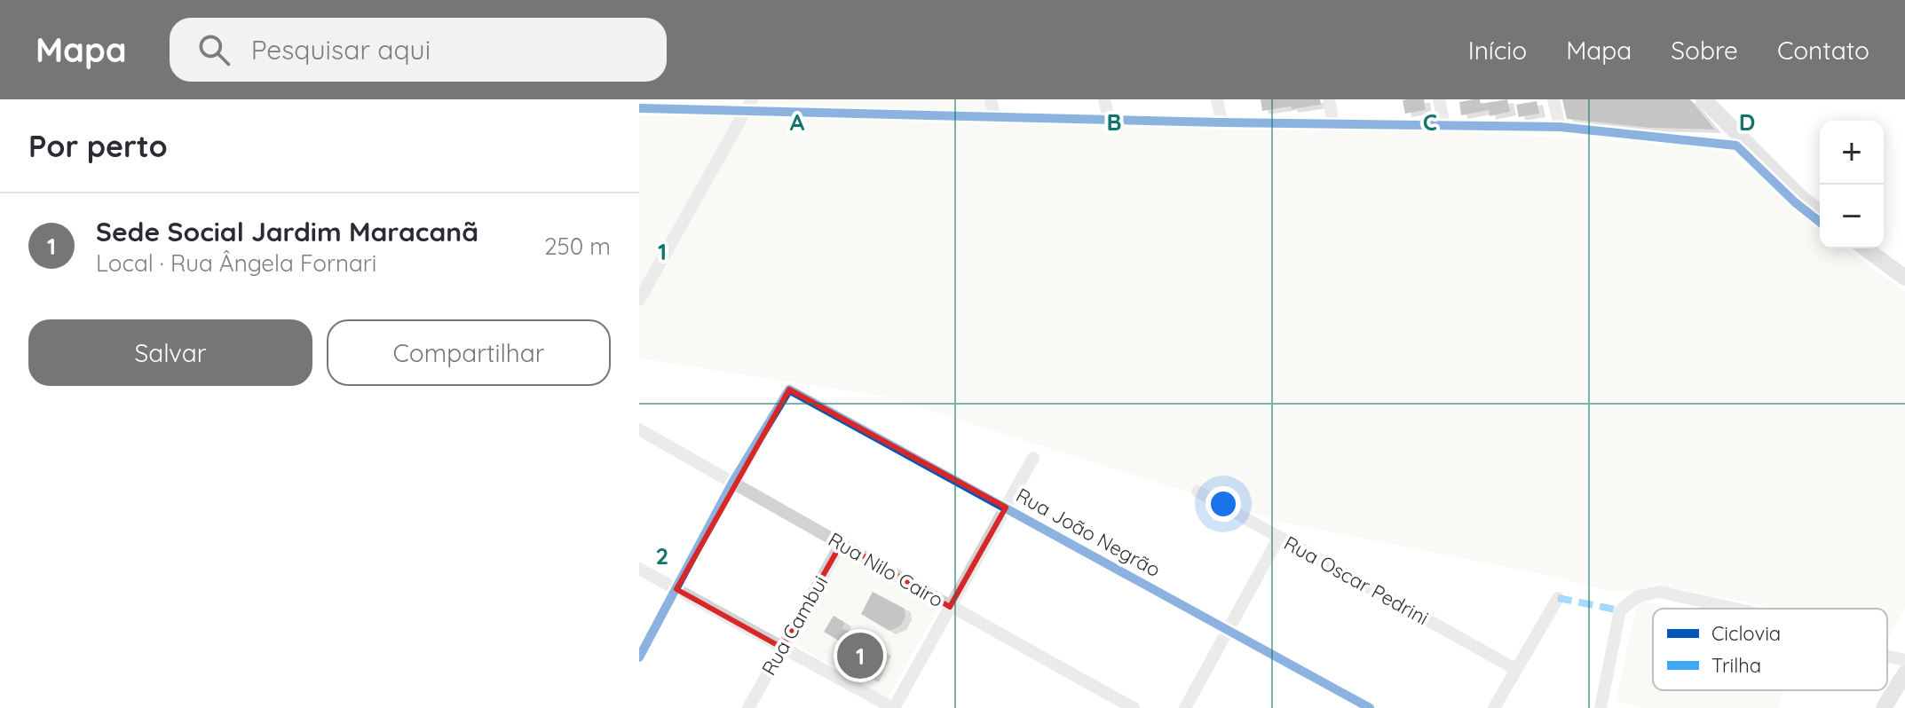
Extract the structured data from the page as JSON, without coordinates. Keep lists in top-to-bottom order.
{
  "streets": {
    "street": [
      "Rua João Negrão",
      "Rua Nilo Cairo",
      "Rua Oscar Pedrini",
      "Rua Cambui"
    ]
  },
  "crossings": [
    ["Rua João Negrão", "Rua Nilo Cairo"],
    ["Rua Nilo Cairo", "Rua Cambui"]
  ],
  "legend": ["Ciclovia", "Trilha"],
  "page": {
    "header": "Mapa",
    "search": "Pesquisar aqui",
    "nav": [
      "Início",
      "Mapa",
      "Sobre",
      "Contato"
    ],
    "heading": "Por perto",
    "map_buttons": ["+", "−"],
    "list": [
      {
        "mark": "1",
        "name": "Sede Social Jardim Maracanã",
        "note": "Local · Rua Ângela Fornari",
        "value": "250 m"
      }
    ],
    "buttons": ["Salvar", "Compartilhar"],
    "pins": "1"
  },
  "grid": {
    "columns": [
      "A",
      "B",
      "C",
      "D"
    ],
    "rows": ["1", "2"]
  }
}
